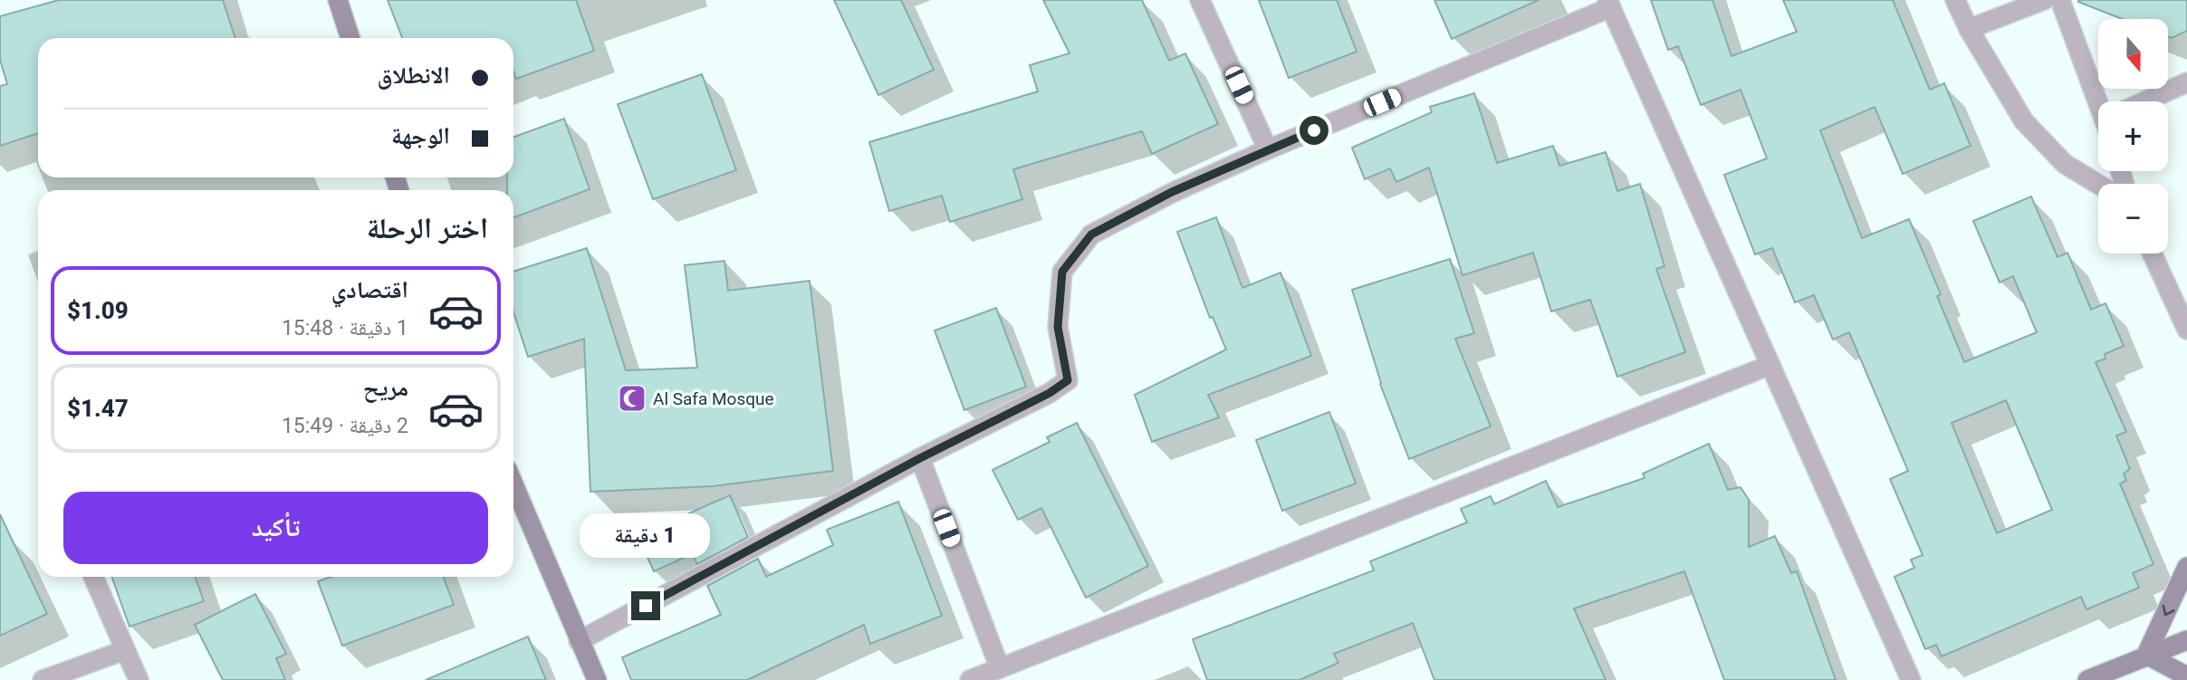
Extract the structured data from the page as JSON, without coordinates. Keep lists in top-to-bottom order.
{
  "places": {
    "mosque": ["Al Safa Mosque"]
  },
  "north": "bottom",
  "page": {
    "map_buttons": ["+", "−"],
    "banner": ["الانطلاق", "الوجهة"],
    "heading": "اختر الرحلة",
    "list": [
      {
        "name": "اقتصادي",
        "note": "1 دقيقة · 15:48",
        "value": "$1.09"
      },
      {
        "name": "مريح",
        "note": "2 دقيقة · 15:49",
        "value": "$1.47"
      }
    ],
    "buttons": "تأكيد",
    "bubble": "1 دقيقة"
  }
}
